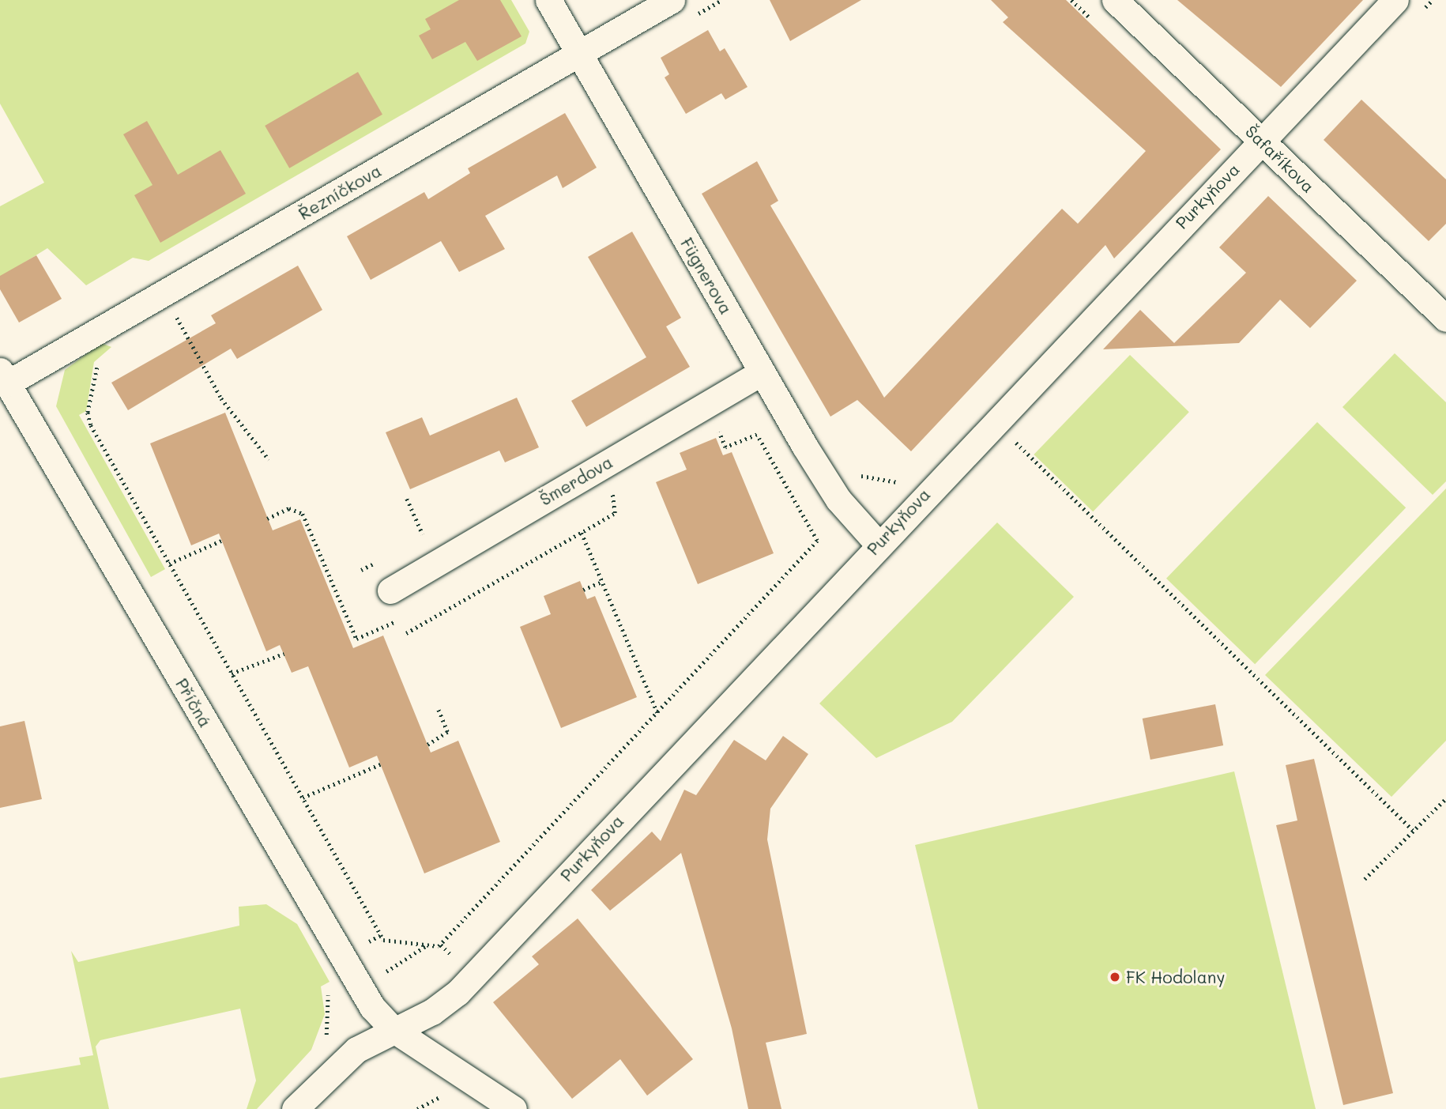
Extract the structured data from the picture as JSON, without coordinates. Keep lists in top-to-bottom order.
{
  "streets": {
    "street": [
      "Šafaříkova",
      "Řezníčkova",
      "Purkyňova",
      "Fügnerova",
      "Šmerdova",
      "Příčná"
    ]
  },
  "crossings": [
    ["Šafaříkova", "Purkyňova"],
    ["Řezníčkova", "Fügnerova"],
    ["Řezníčkova", "Příčná"],
    ["Purkyňova", "Fügnerova"],
    ["Purkyňova", "Příčná"],
    ["Fügnerova", "Šmerdova"]
  ],
  "places": ["FK Hodolany"]
}
